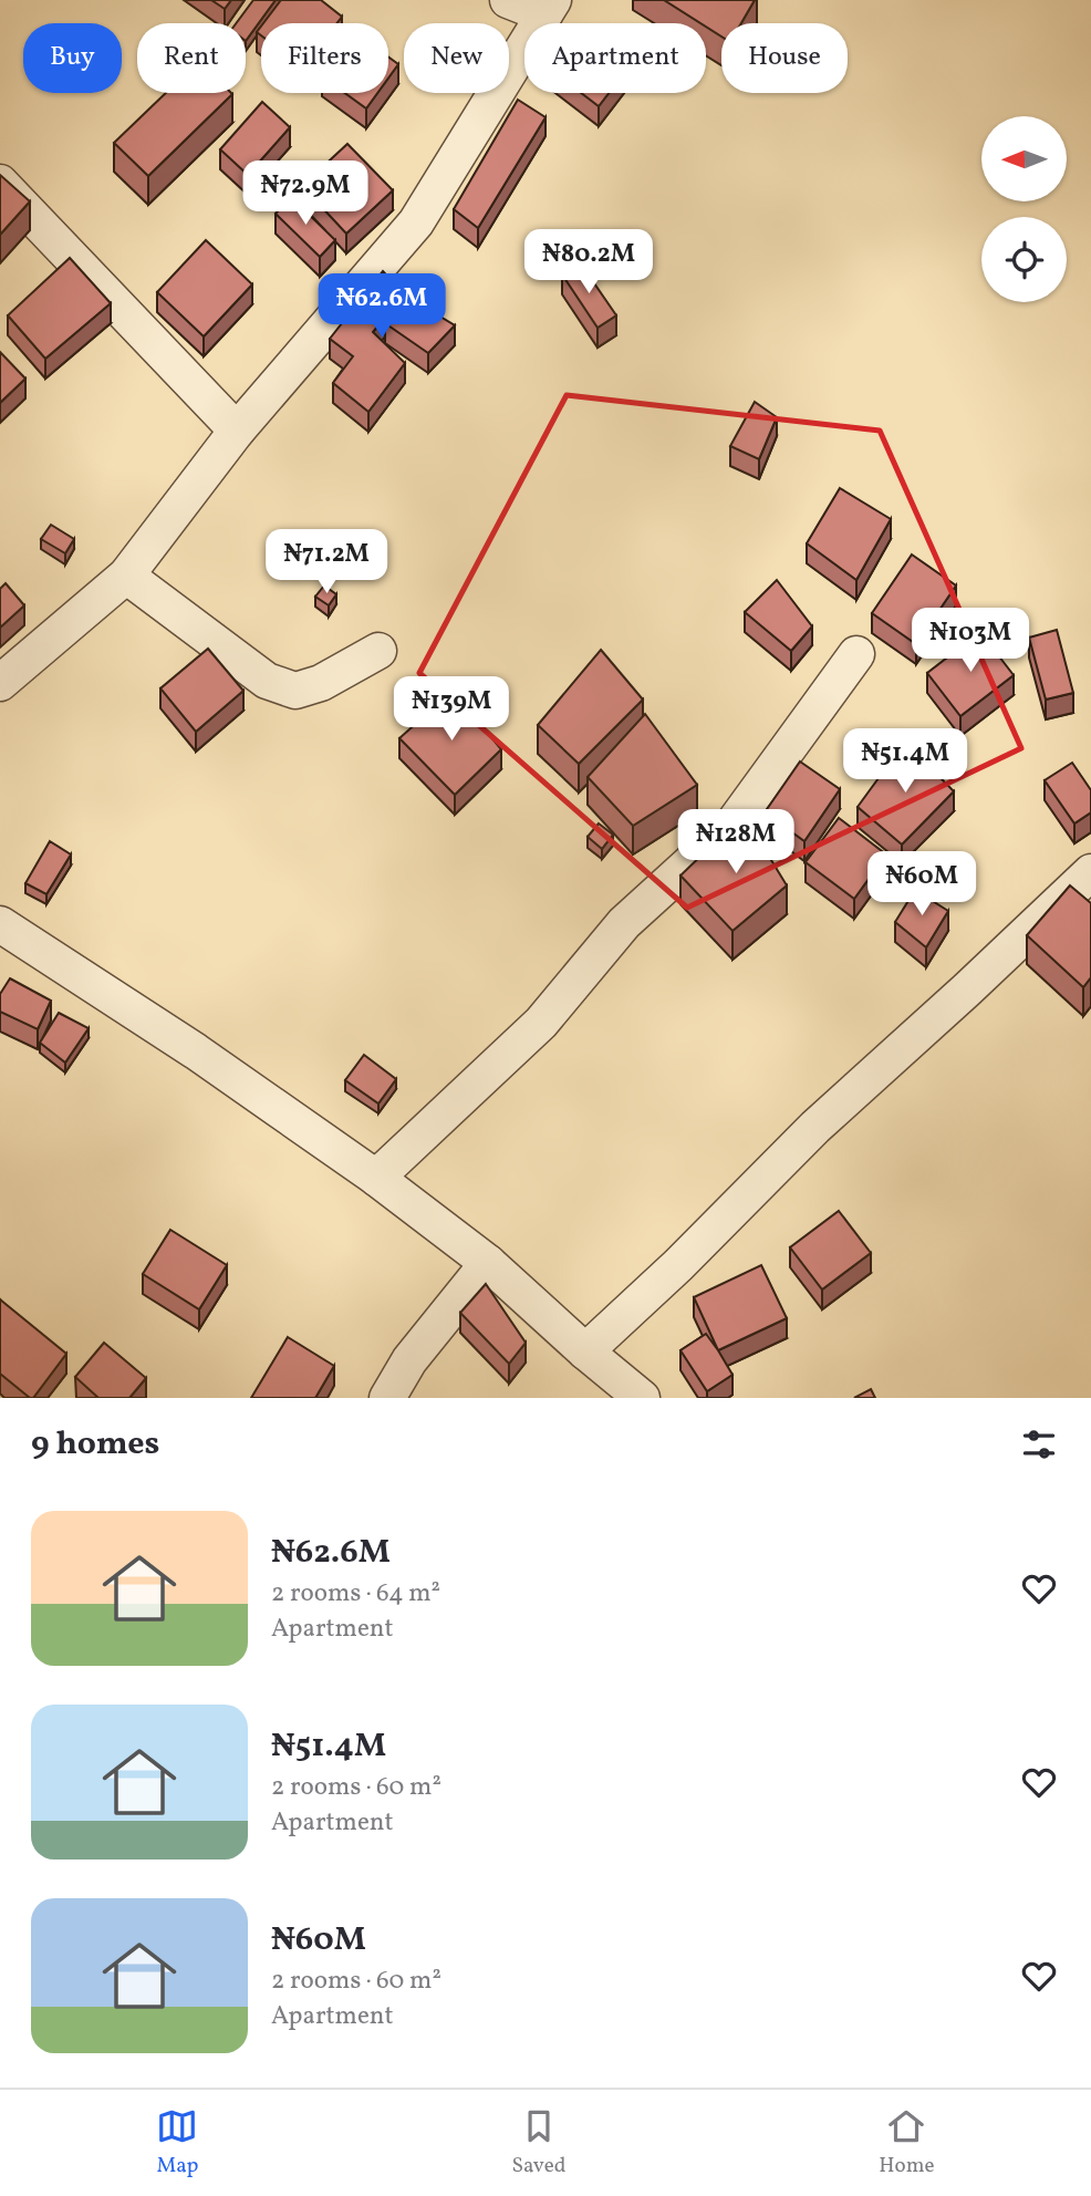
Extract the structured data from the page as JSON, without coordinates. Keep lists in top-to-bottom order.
{
  "north": "left",
  "page": {
    "chip": [
      "Buy",
      "Rent",
      "Filters",
      "New",
      "Apartment",
      "House"
    ],
    "price": [
      "₦72.9M",
      "₦80.2M",
      "₦62.6M",
      "₦71.2M",
      "₦103M",
      "₦139M",
      "₦51.4M",
      "₦128M",
      "₦60M"
    ],
    "heading": "9 homes",
    "list": [
      {
        "name": "₦62.6M",
        "note": "2 rooms · 64 m² · Apartment"
      },
      {
        "name": "₦51.4M",
        "note": "2 rooms · 60 m² · Apartment"
      },
      {
        "name": "₦60M",
        "note": "2 rooms · 60 m² · Apartment"
      }
    ],
    "tabs": ["Map", "Saved", "Home"]
  }
}
